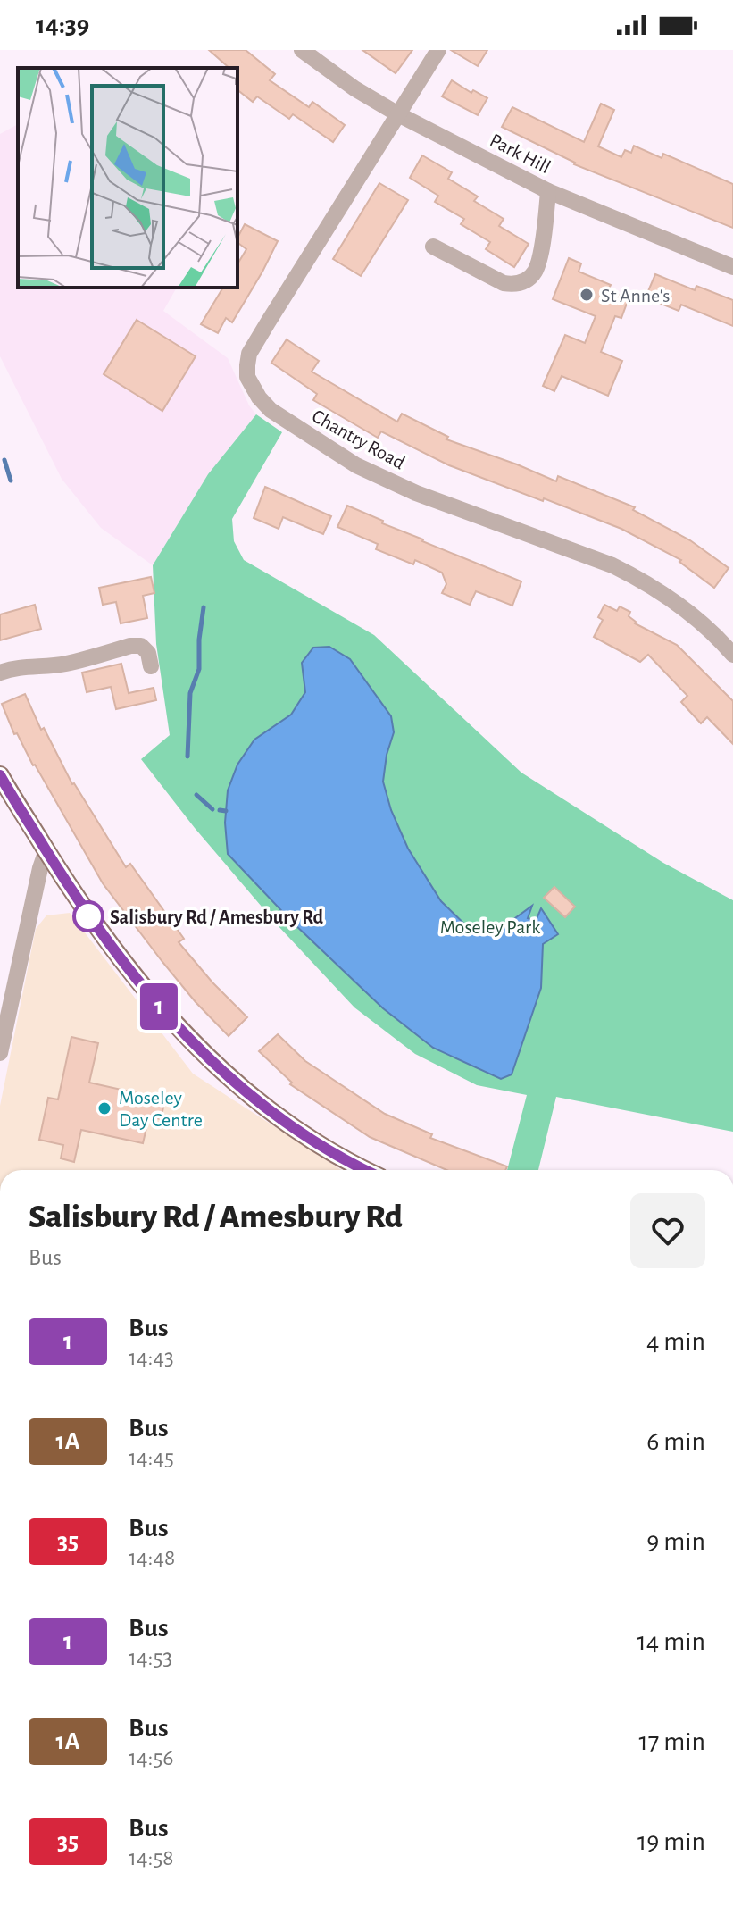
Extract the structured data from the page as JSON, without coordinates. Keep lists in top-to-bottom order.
{
  "streets": {
    "street": ["Park Hill", "Chantry Road"]
  },
  "crossings": [
    ["Park Hill", "Chantry Road"]
  ],
  "parks": ["Moseley Park"],
  "places": ["St Anne's", "Salisbury Rd / Amesbury Rd", "Moseley Day Centre"],
  "lines": ["bus line 1"],
  "page": {
    "status": "14:39",
    "on_map": "1",
    "heading": ["Salisbury Rd / Amesbury Rd", "Bus"],
    "list": [
      {
        "mark": "1",
        "name": "Bus",
        "note": "14:43",
        "value": "4 min"
      },
      {
        "mark": "1A",
        "name": "Bus",
        "note": "14:45",
        "value": "6 min"
      },
      {
        "mark": "35",
        "name": "Bus",
        "note": "14:48",
        "value": "9 min"
      },
      {
        "mark": "1",
        "name": "Bus",
        "note": "14:53",
        "value": "14 min"
      },
      {
        "mark": "1A",
        "name": "Bus",
        "note": "14:56",
        "value": "17 min"
      },
      {
        "mark": "35",
        "name": "Bus",
        "note": "14:58",
        "value": "19 min"
      }
    ]
  }
}
